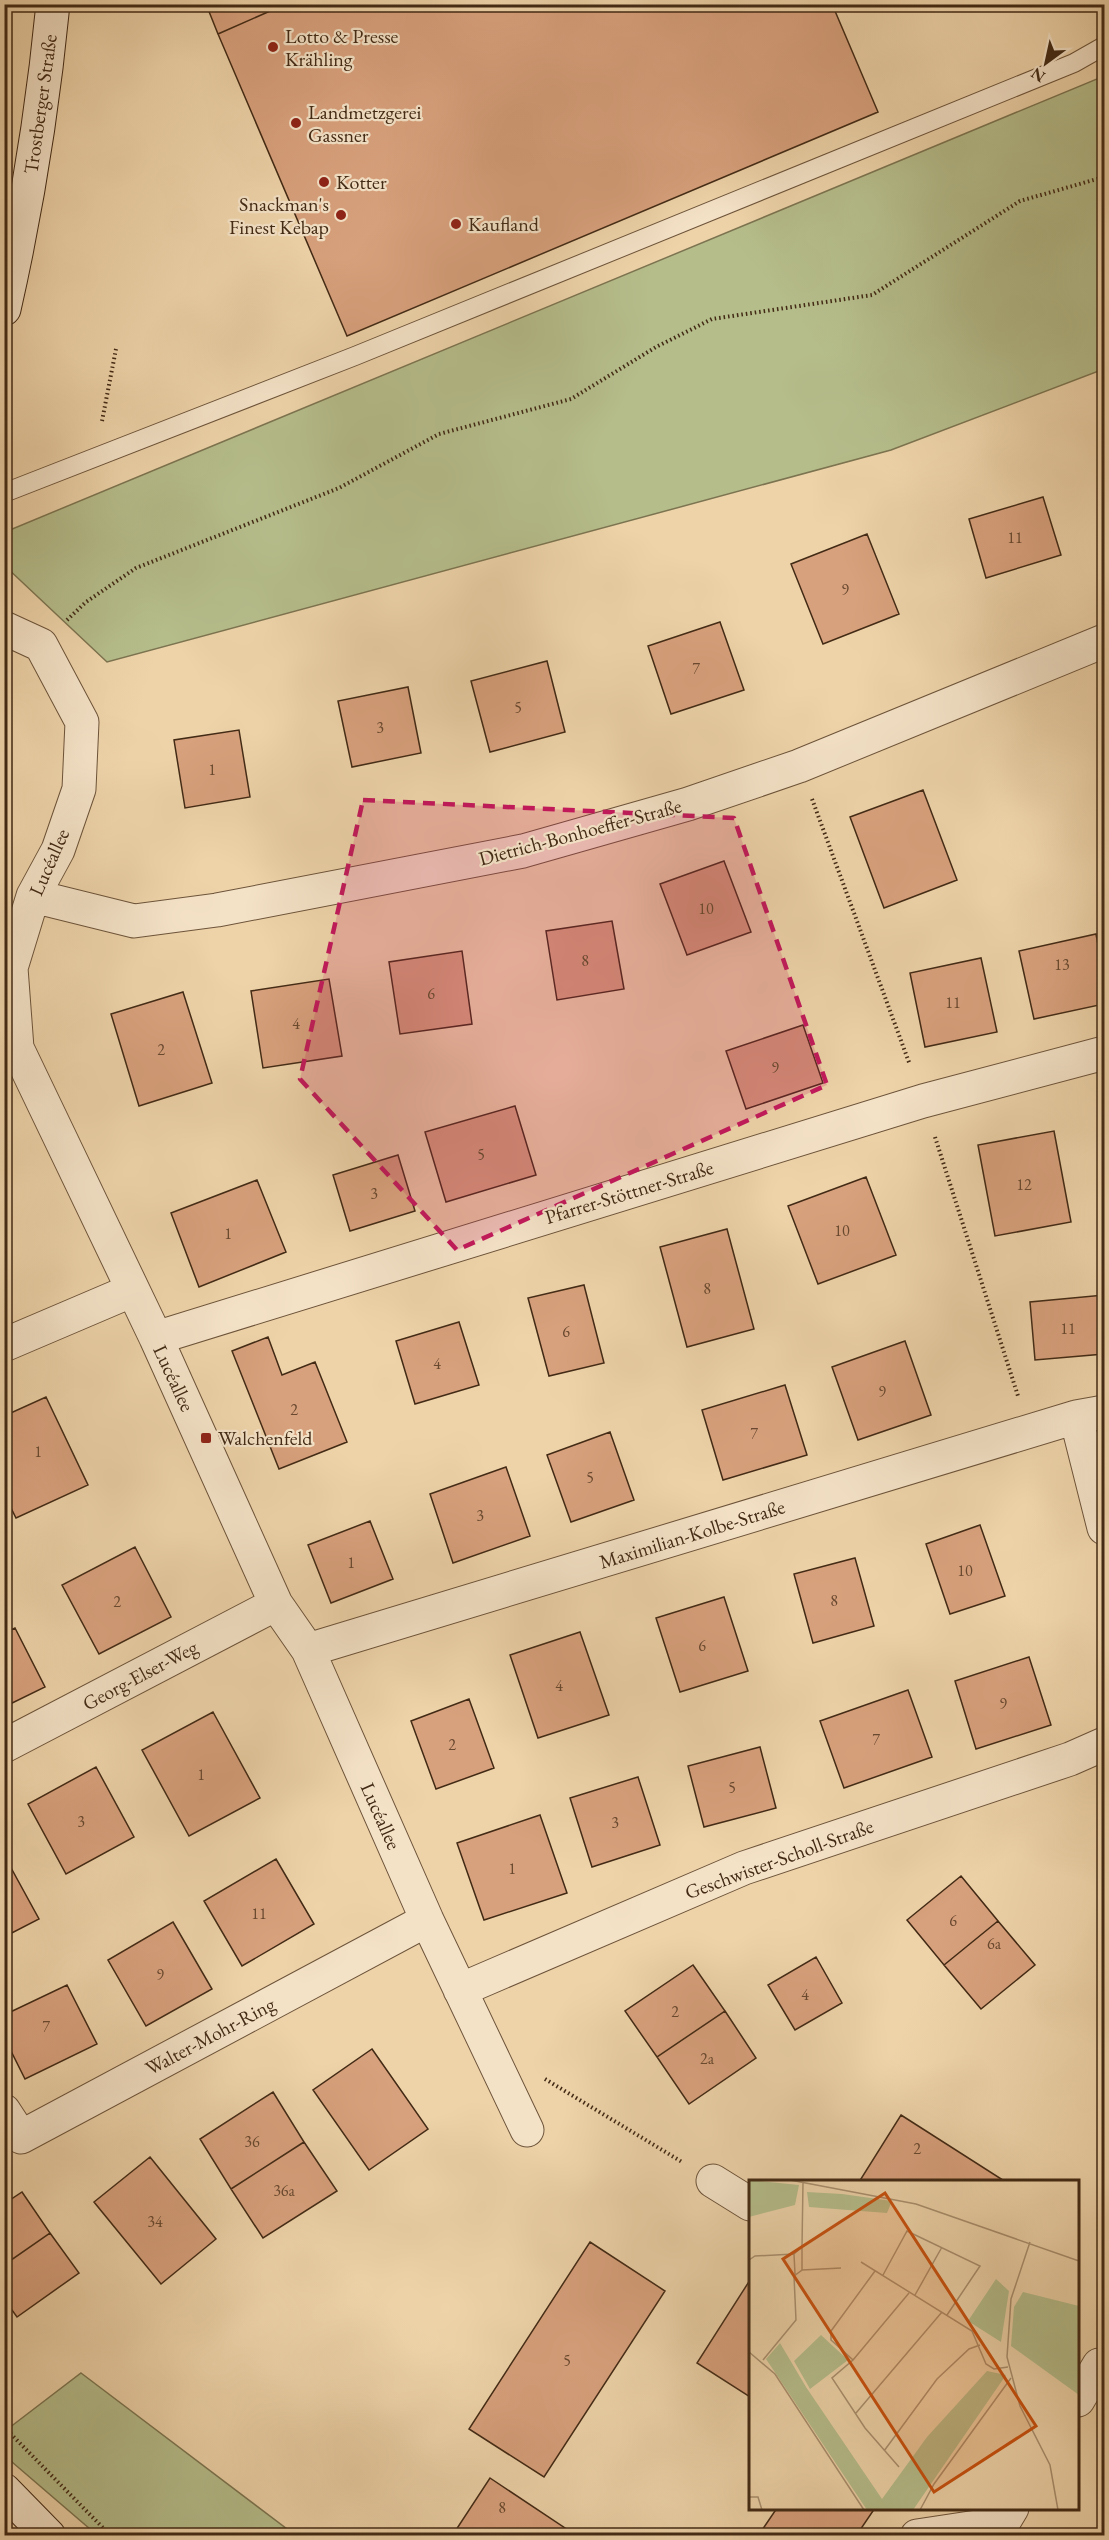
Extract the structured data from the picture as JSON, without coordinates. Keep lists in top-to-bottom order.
{
  "streets": {
    "street": [
      "Trostberger Straße",
      "Dietrich-Bonhoeffer-Straße",
      "Lucéallee",
      "Pfarrer-Stöttner-Straße",
      "Maximilian-Kolbe-Straße",
      "Georg-Elser-Weg",
      "Geschwister-Scholl-Straße",
      "Walter-Mohr-Ring"
    ]
  },
  "crossings": [
    ["Dietrich-Bonhoeffer-Straße", "Lucéallee"],
    ["Lucéallee", "Pfarrer-Stöttner-Straße"],
    ["Lucéallee", "Maximilian-Kolbe-Straße"],
    ["Lucéallee", "Georg-Elser-Weg"],
    ["Lucéallee", "Geschwister-Scholl-Straße"],
    ["Lucéallee", "Walter-Mohr-Ring"]
  ],
  "places": {
    "other": [
      "Lotto & Presse Krähling",
      "Landmetzgerei Gassner",
      "Kotter",
      "Snackman's Finest Kebap",
      "Kaufland"
    ],
    "transit": ["Walchenfeld"]
  },
  "house_numbers": [
    "11",
    "9",
    "7",
    "5",
    "3",
    "1",
    "10",
    "8",
    "13",
    "6",
    "11",
    "4",
    "2",
    "9",
    "5",
    "12",
    "3",
    "10",
    "1",
    "8",
    "11",
    "6",
    "4",
    "9",
    "2",
    "7",
    "1",
    "5",
    "3",
    "1",
    "10",
    "8",
    "2",
    "6",
    "4",
    "9",
    "7",
    "2",
    "1",
    "5",
    "3",
    "3",
    "1",
    "11",
    "6",
    "6a",
    "9",
    "4",
    "2",
    "7",
    "2a",
    "36",
    "2",
    "36a",
    "34",
    "5",
    "8"
  ],
  "north": "bottom left"
}
